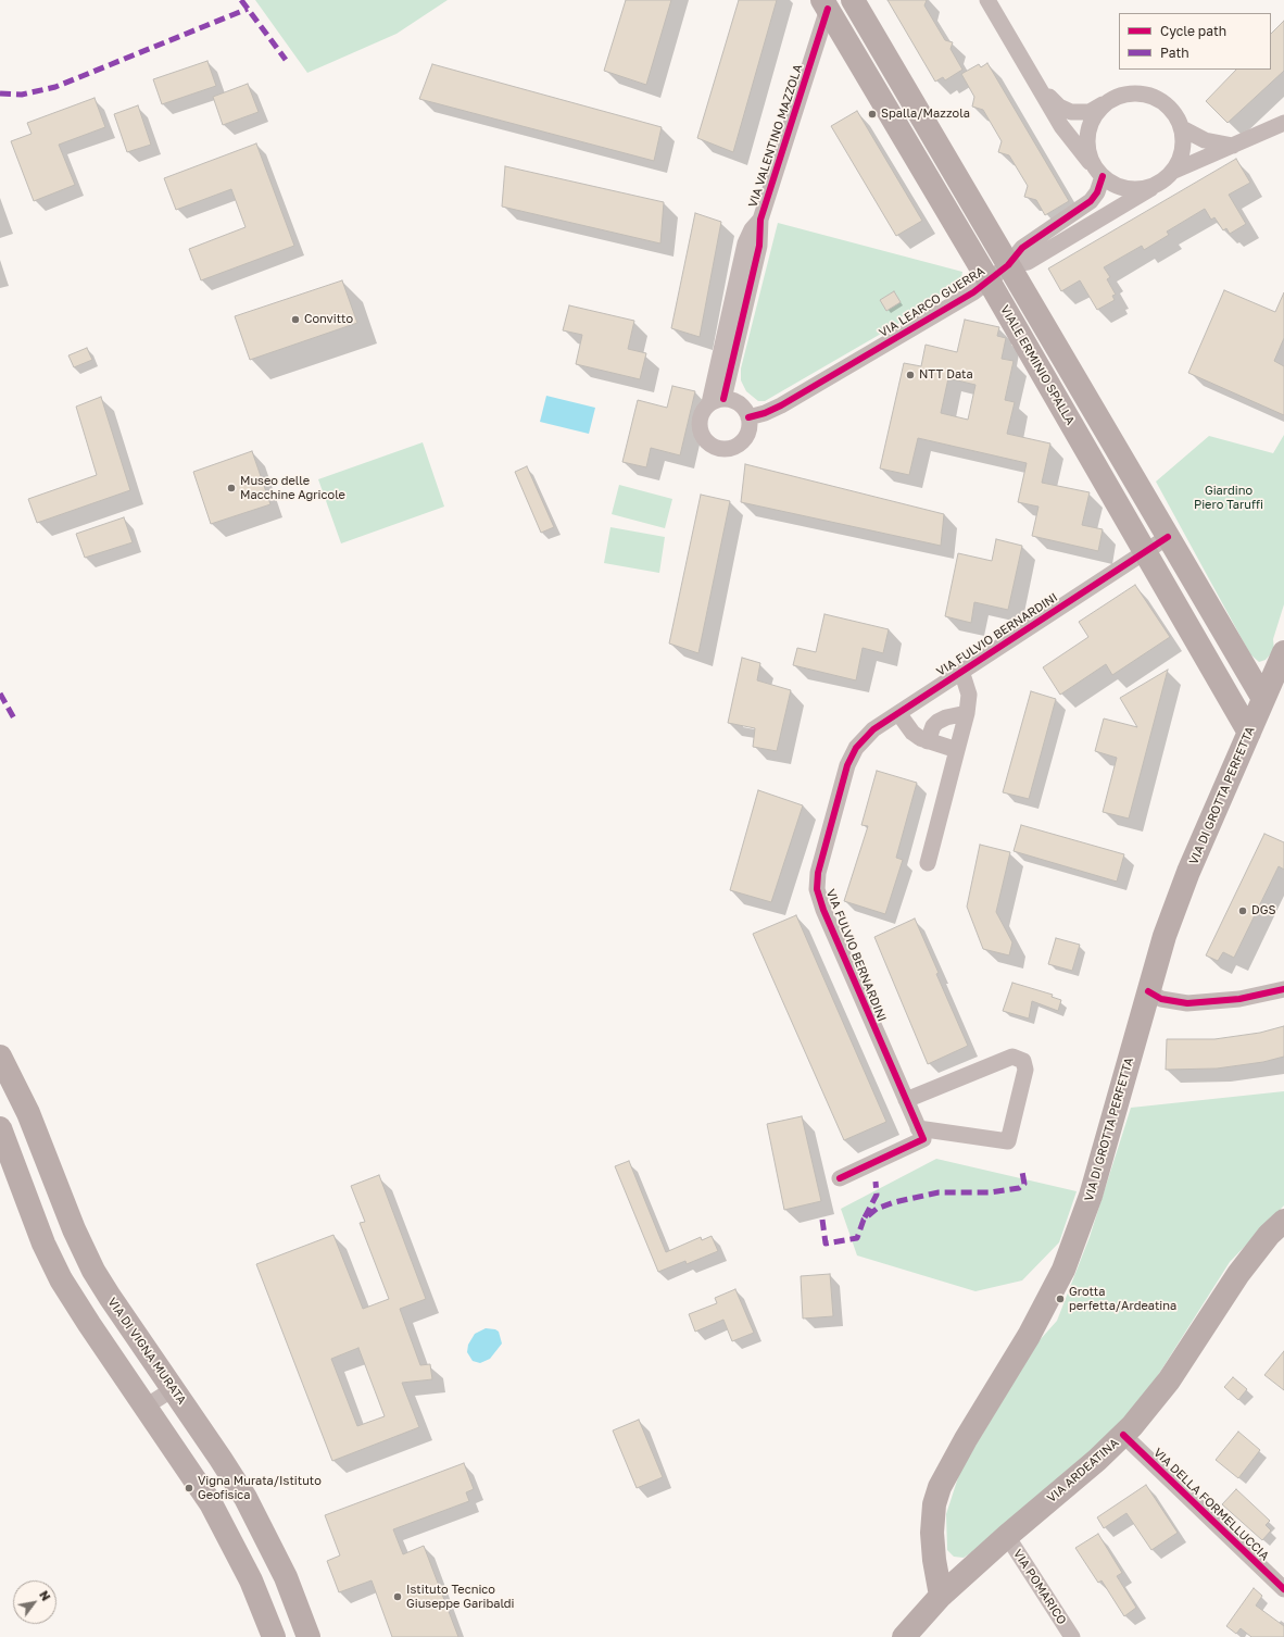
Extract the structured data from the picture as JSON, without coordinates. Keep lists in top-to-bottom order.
{
  "streets": {
    "main road": [
      "VIALE ERMINIO SPALLA",
      "VIA DI GROTTA PERFETTA",
      "VIA DI VIGNA MURATA",
      "VIA ARDEATINA"
    ],
    "street": [
      "VIA VALENTINO MAZZOLA",
      "VIA LEARCO GUERRA",
      "VIA FULVIO BERNARDINI",
      "VIA DELLA FORMELLUCCIA",
      "VIA POMARICO"
    ]
  },
  "crossings": [
    ["VIA VALENTINO MAZZOLA", "VIA LEARCO GUERRA"],
    ["VIA VALENTINO MAZZOLA", "VIALE ERMINIO SPALLA"],
    ["VIA LEARCO GUERRA", "VIALE ERMINIO SPALLA"],
    ["VIALE ERMINIO SPALLA", "VIA FULVIO BERNARDINI"],
    ["VIALE ERMINIO SPALLA", "VIA DI GROTTA PERFETTA"],
    ["VIA DI GROTTA PERFETTA", "VIA ARDEATINA"],
    ["VIA ARDEATINA", "VIA DELLA FORMELLUCCIA"],
    ["VIA ARDEATINA", "VIA POMARICO"]
  ],
  "parks": ["Giardino Piero Taruffi"],
  "places": [
    "Spalla/Mazzola",
    "Convitto",
    "NTT Data",
    "Museo delle Macchine Agricole",
    "DGS",
    "Grotta perfetta/Ardeatina",
    "Vigna Murata/Istituto Geofisica",
    "Istituto Tecnico Giuseppe Garibaldi"
  ],
  "legend": ["Cycle path", "Path"],
  "north": "top right"
}
